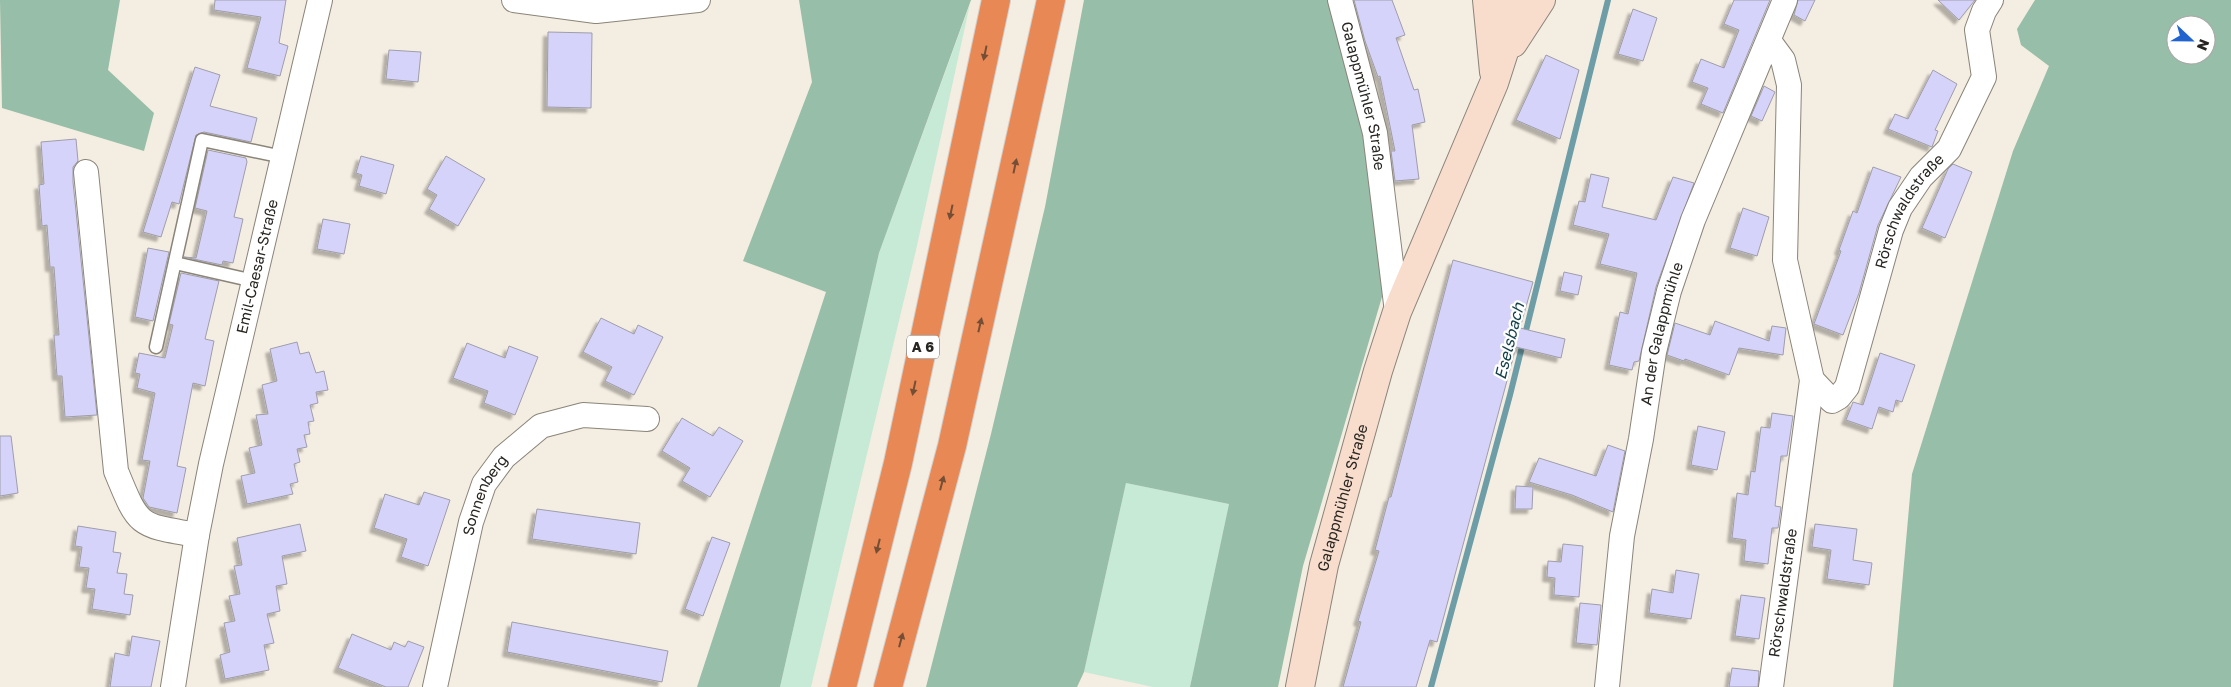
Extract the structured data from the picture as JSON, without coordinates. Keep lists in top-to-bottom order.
{
  "streets": {
    "highway": ["A 6"],
    "main road": ["Galappmühler Straße"],
    "street": [
      "Rörschwaldstraße",
      "Emil-Caesar-Straße",
      "An der Galappmühle",
      "Sonnenberg"
    ]
  },
  "crossings": [
    ["Rörschwaldstraße", "An der Galappmühle"]
  ],
  "water": ["Eselsbach"],
  "north": "right"
}
